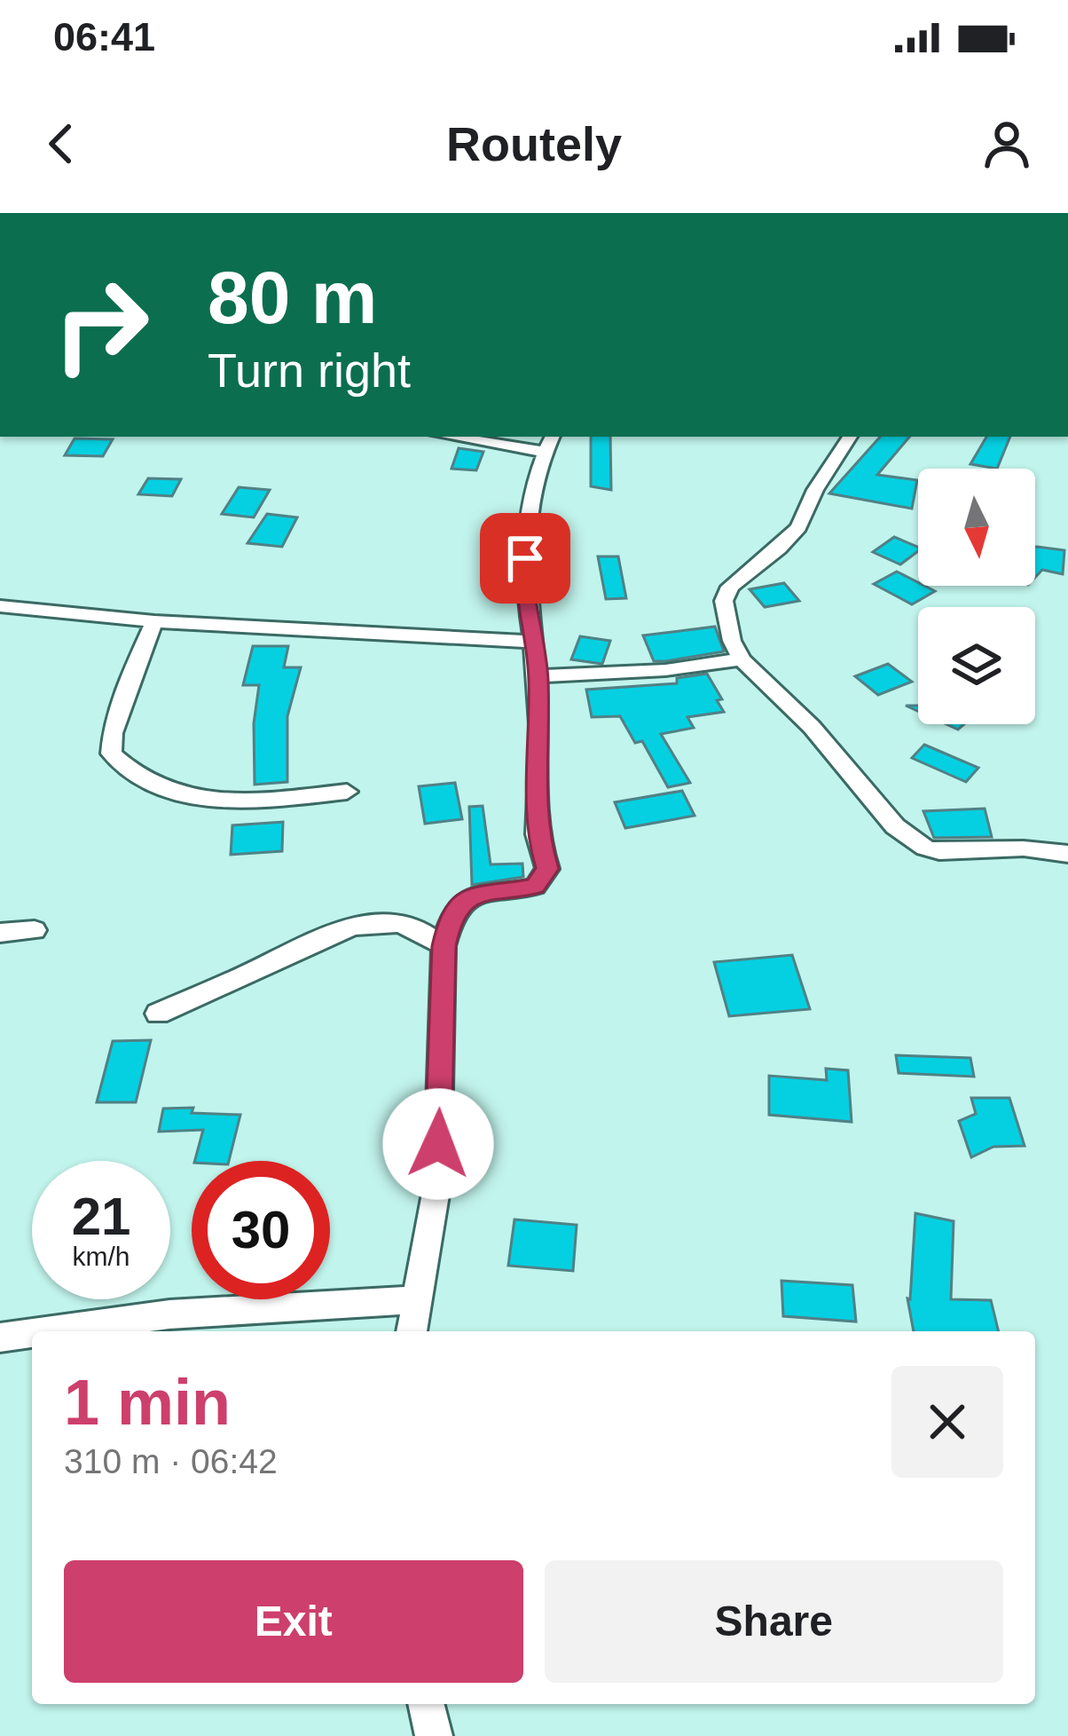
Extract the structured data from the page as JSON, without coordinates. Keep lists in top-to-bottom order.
{
  "north": "bottom",
  "page": {
    "status": "06:41",
    "header": "Routely",
    "turn": ["80 m", "Turn right"],
    "speed": "21 km/h",
    "limit": "30",
    "heading": ["1 min", "310 m · 06:42"],
    "buttons": ["Exit", "Share"]
  }
}
